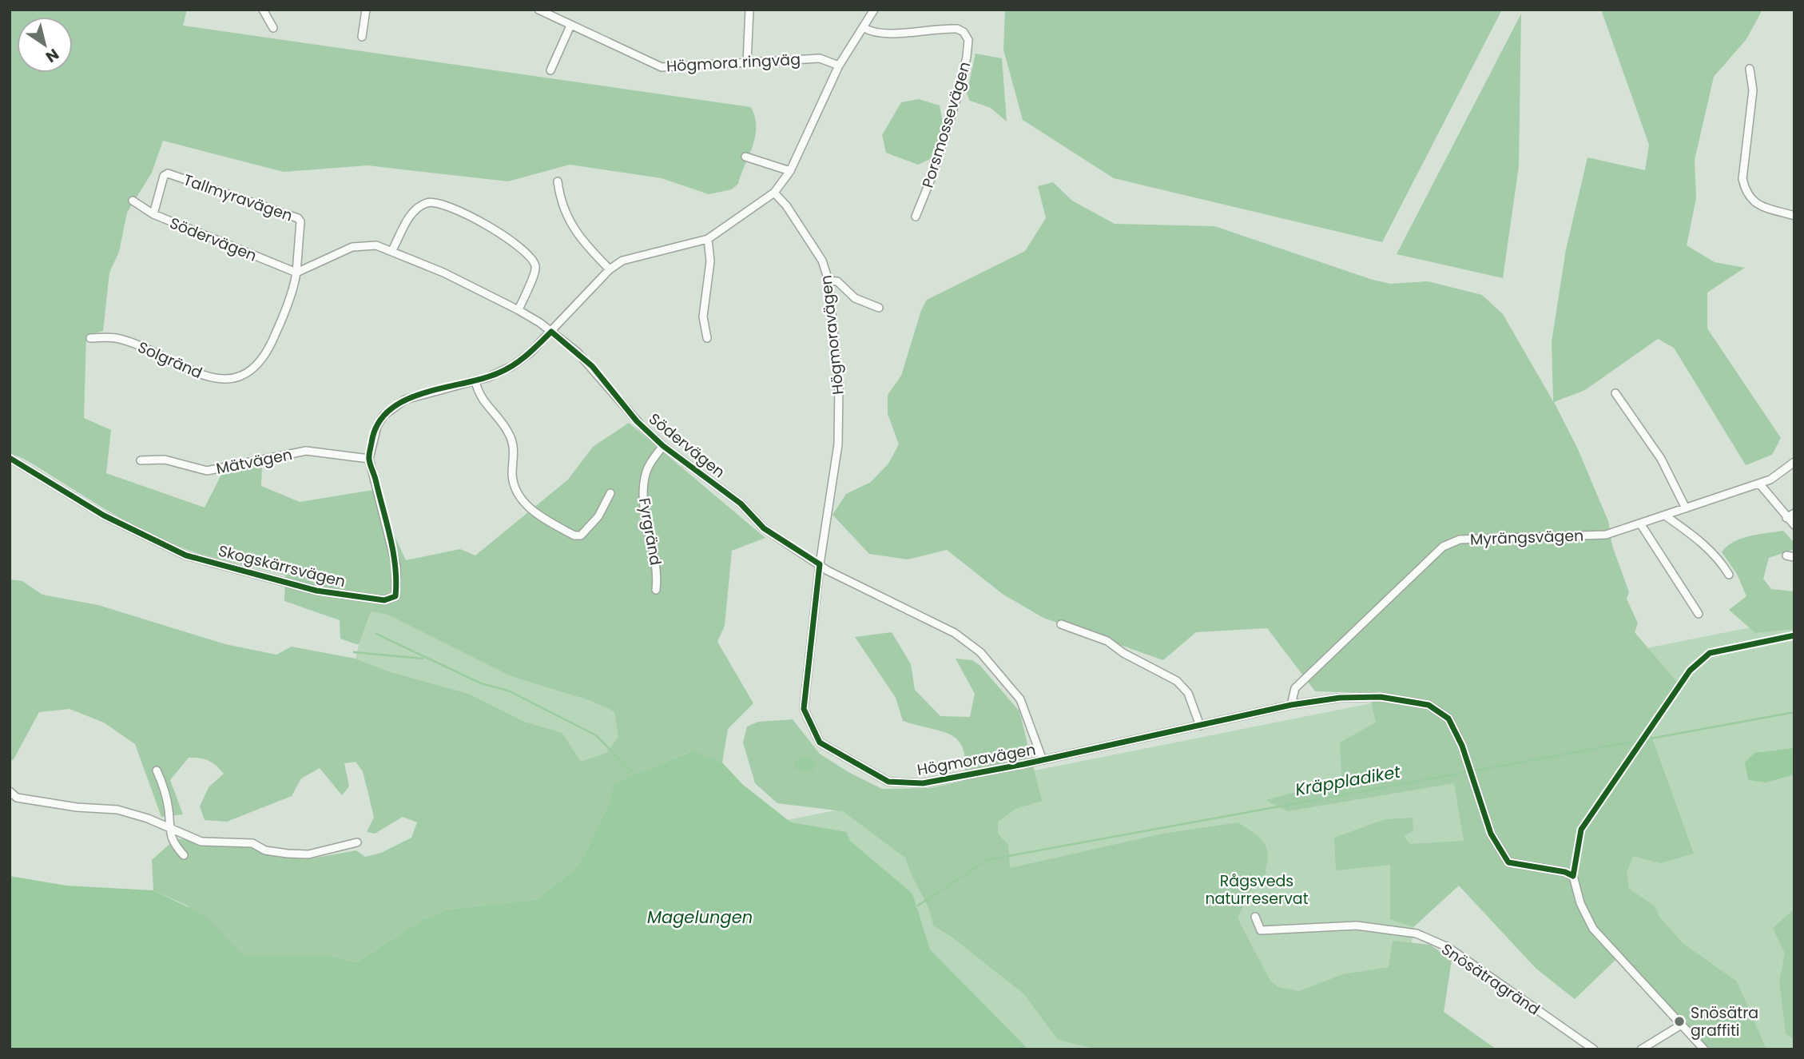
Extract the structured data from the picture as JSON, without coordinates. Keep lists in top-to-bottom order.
{
  "streets": {
    "street": [
      "Högmora ringväg",
      "Porsmossevägen",
      "Tallmyravägen",
      "Södervägen",
      "Högmoravägen",
      "Solgränd",
      "Mätvägen",
      "Fyrgränd",
      "Myrängsvägen",
      "Skogskärrsvägen",
      "Snösätragränd"
    ]
  },
  "crossings": [
    ["Tallmyravägen", "Södervägen"],
    ["Tallmyravägen", "Solgränd"],
    ["Södervägen", "Högmoravägen"],
    ["Södervägen", "Solgränd"],
    ["Södervägen", "Fyrgränd"],
    ["Södervägen", "Skogskärrsvägen"],
    ["Högmoravägen", "Myrängsvägen"],
    ["Högmoravägen", "Skogskärrsvägen"],
    ["Mätvägen", "Skogskärrsvägen"]
  ],
  "water": ["Kräppladiket", "Magelungen"],
  "parks": ["Rågsveds naturreservat"],
  "places": ["Snösätra graffiti"],
  "north": "bottom right"
}
